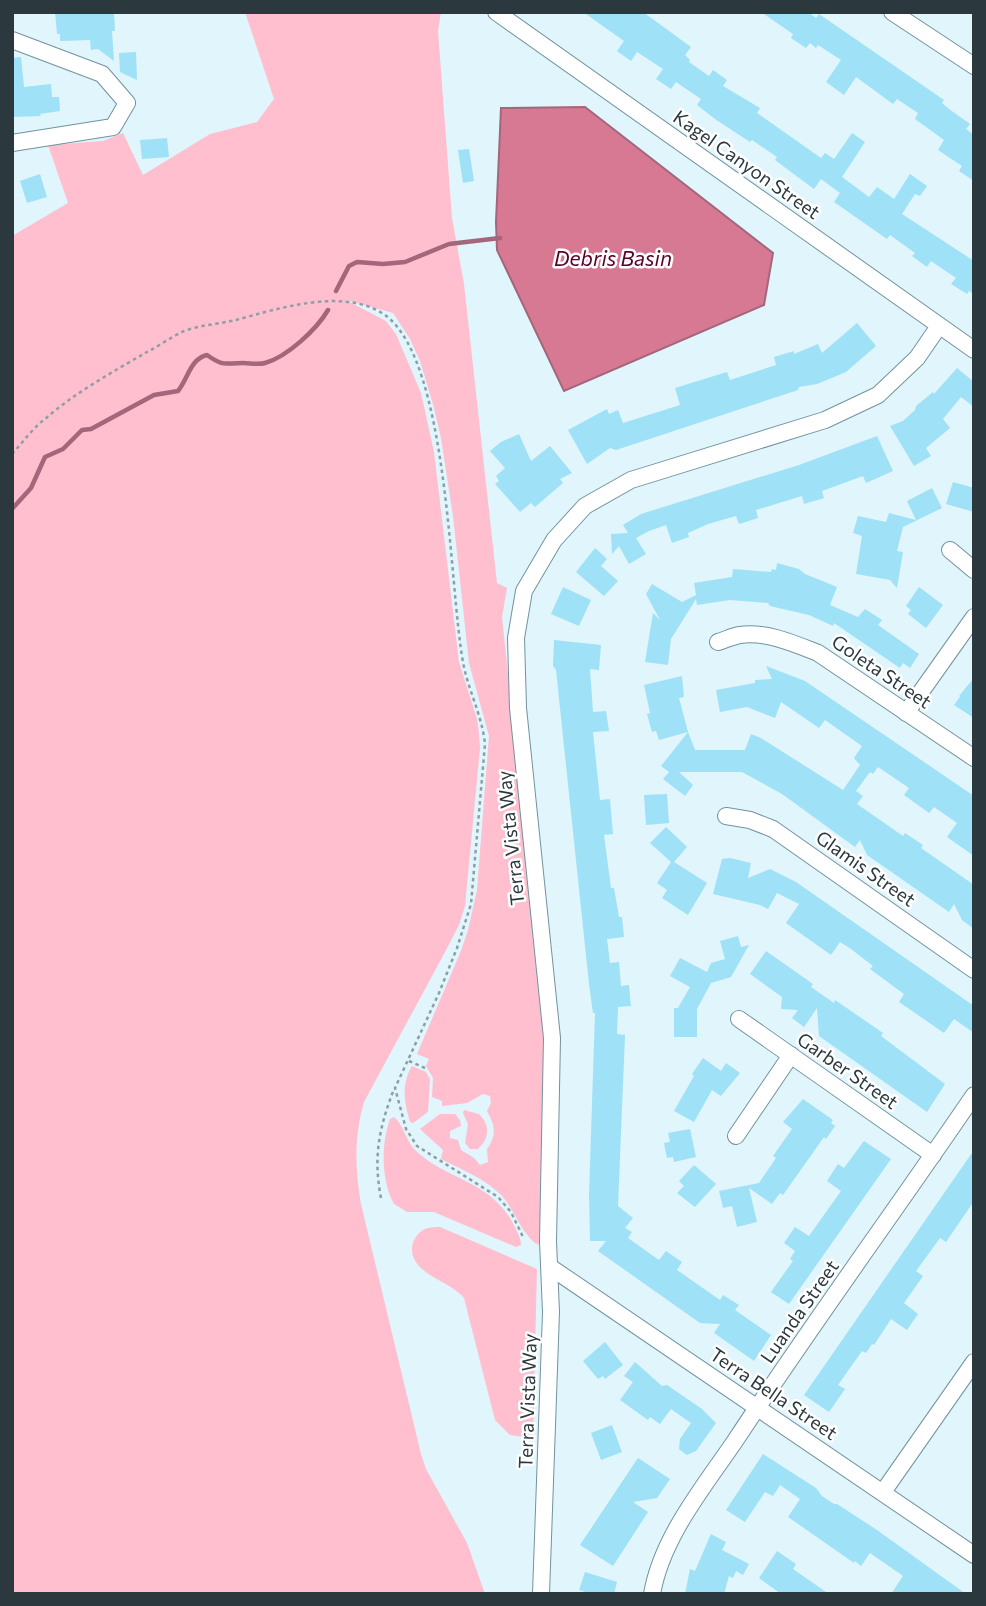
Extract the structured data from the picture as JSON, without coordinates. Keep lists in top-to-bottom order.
{
  "streets": {
    "street": [
      "Kagel Canyon Street",
      "Goleta Street",
      "Terra Vista Way",
      "Glamis Street",
      "Garber Street",
      "Luanda Street",
      "Terra Bella Street"
    ]
  },
  "crossings": [
    ["Kagel Canyon Street", "Terra Vista Way"],
    ["Terra Vista Way", "Terra Bella Street"],
    ["Garber Street", "Luanda Street"],
    ["Luanda Street", "Terra Bella Street"]
  ],
  "water": ["Debris Basin"]
}
